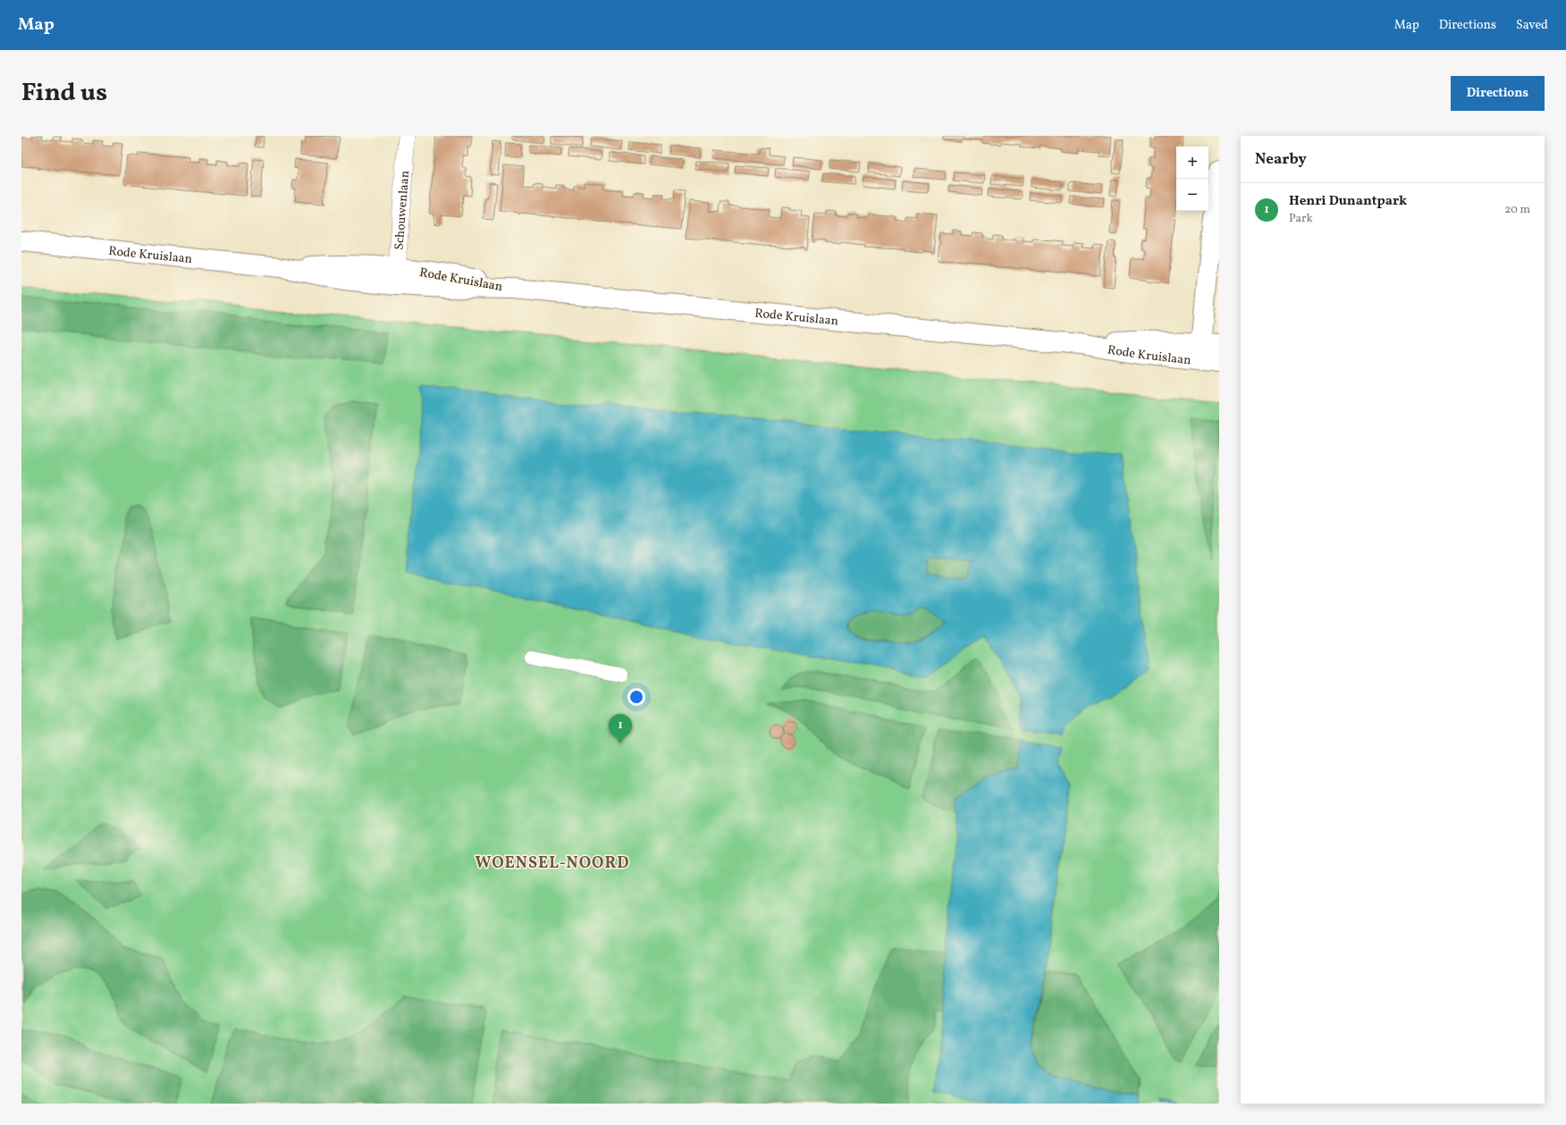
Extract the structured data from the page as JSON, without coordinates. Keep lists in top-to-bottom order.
{
  "streets": {
    "main road": ["Rode Kruislaan"],
    "street": ["Schouwenlaan"]
  },
  "crossings": [
    ["Schouwenlaan", "Rode Kruislaan"]
  ],
  "districts": ["WOENSEL-NOORD"],
  "page": {
    "header": "Map",
    "nav": ["Map", "Directions", "Saved"],
    "title": "Find us",
    "buttons": "Directions",
    "heading": "Nearby",
    "map_buttons": ["+", "−"],
    "list": [
      {
        "mark": "1",
        "name": "Henri Dunantpark",
        "note": "Park",
        "value": "20 m"
      }
    ],
    "pins": "1"
  }
}
